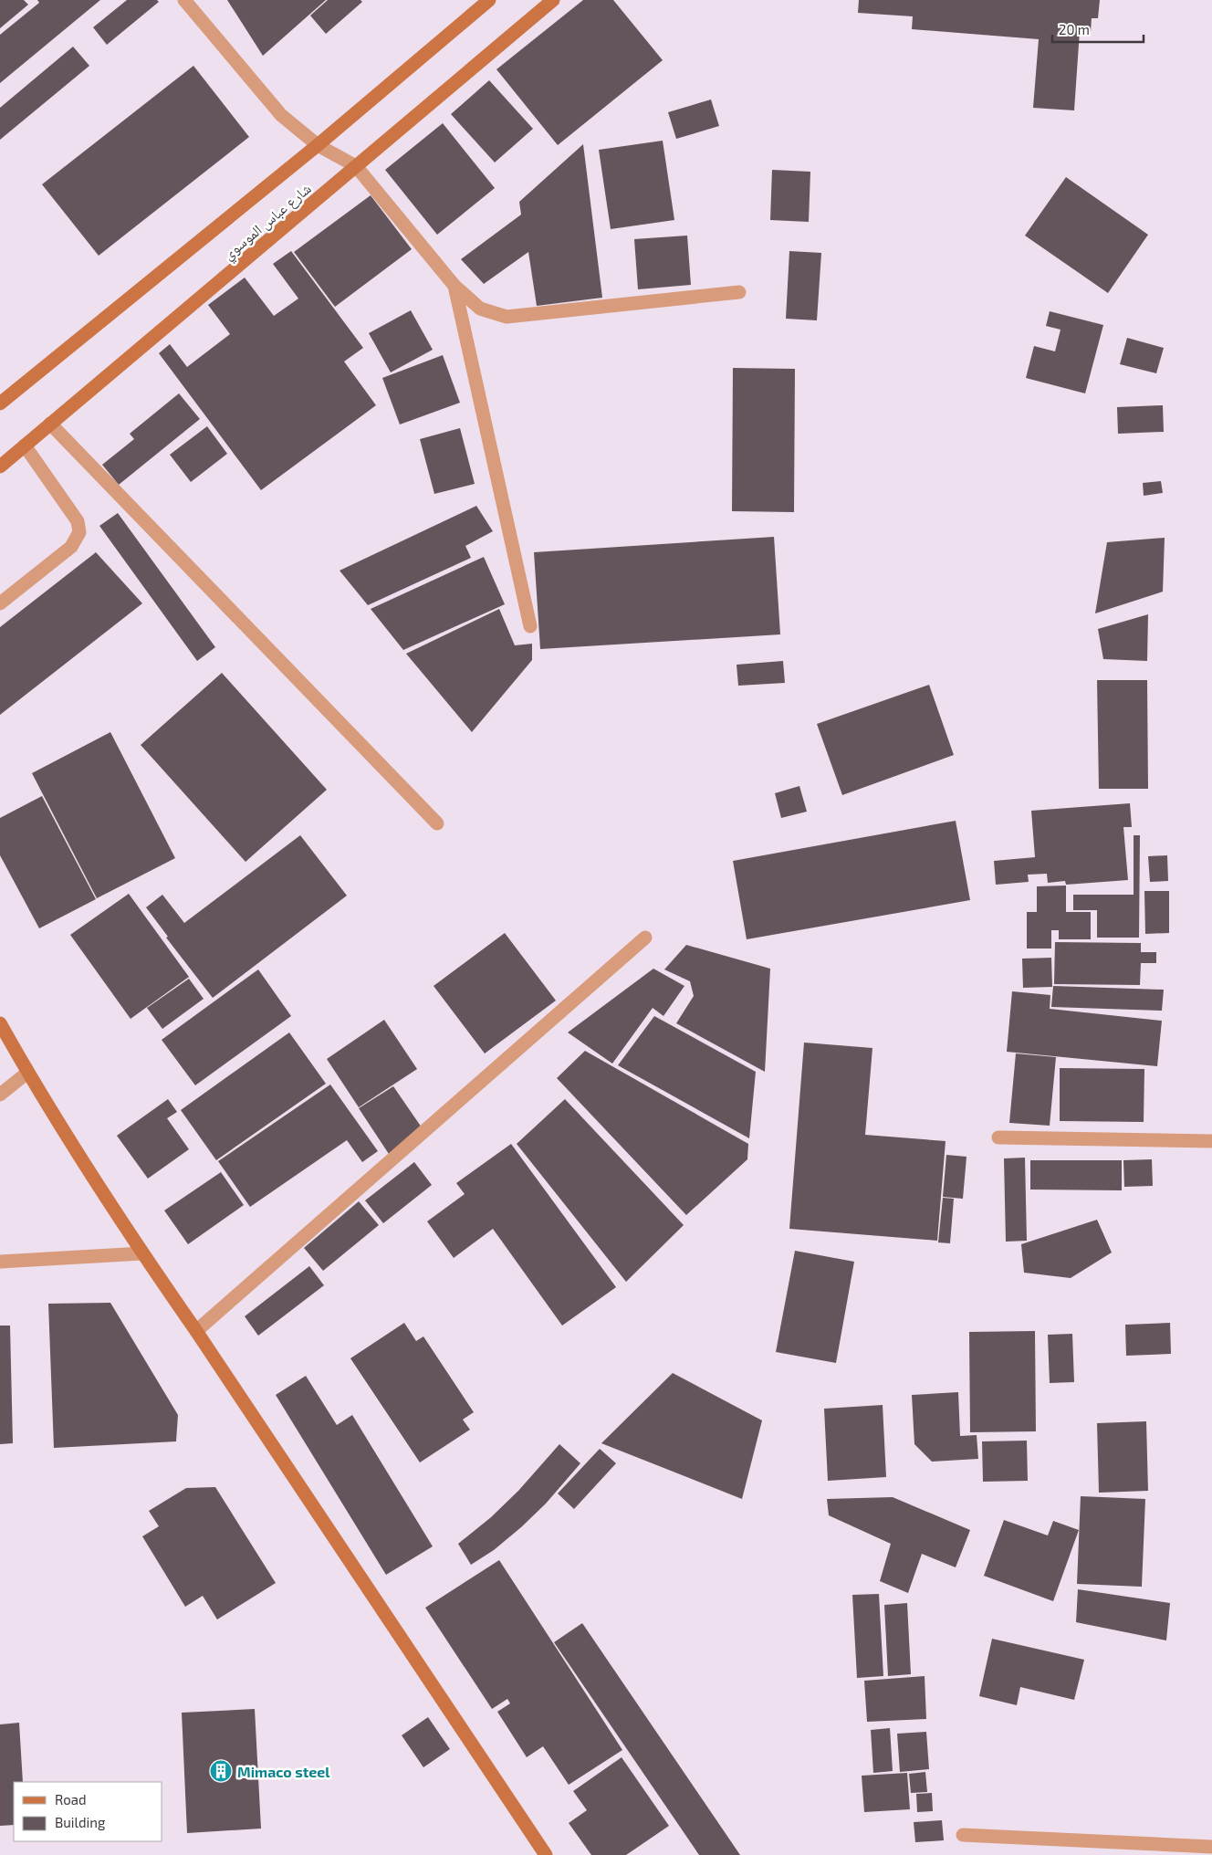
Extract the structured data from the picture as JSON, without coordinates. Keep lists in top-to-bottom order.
{
  "streets": {
    "street": ["شارع عباس الموسوي"]
  },
  "places": {
    "building": ["Mimaco steel"]
  },
  "legend": ["Road", "Building"],
  "scale_bar": "20 m"
}
